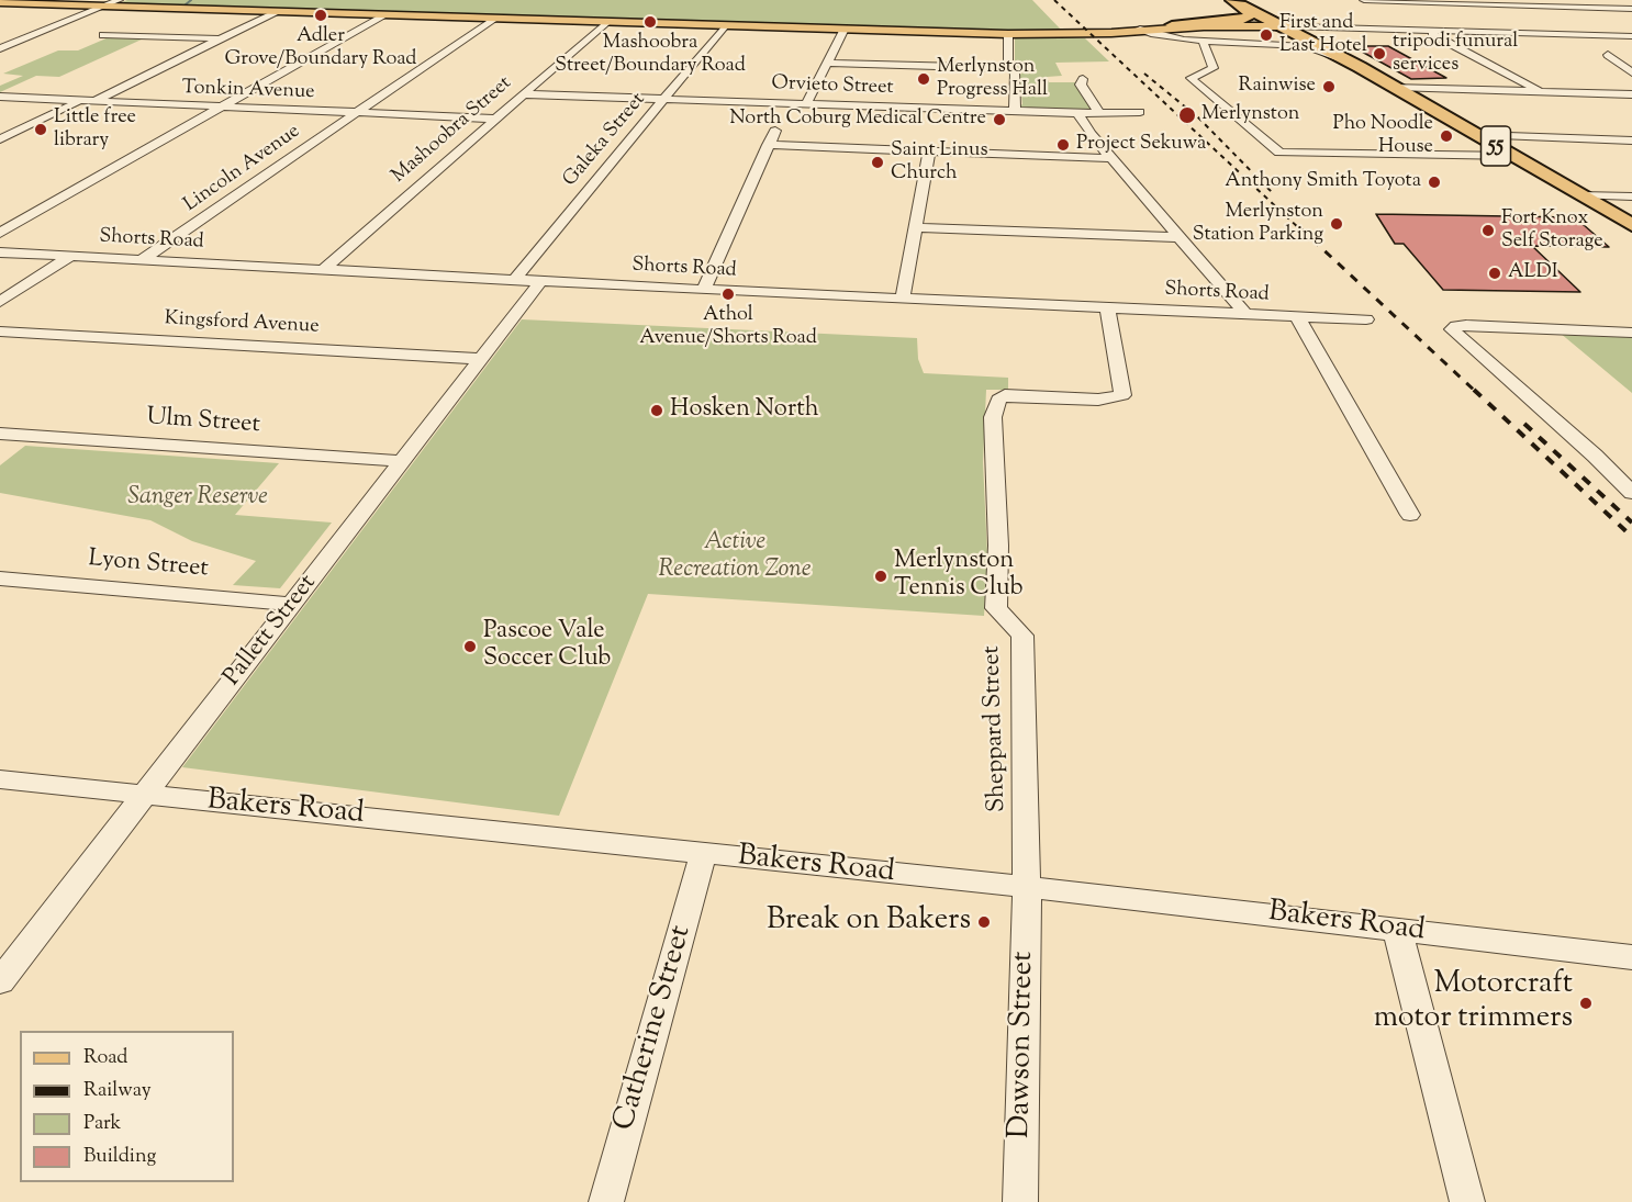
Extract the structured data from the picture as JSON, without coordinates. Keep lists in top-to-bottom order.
{
  "streets": {
    "highway": ["55"],
    "street": [
      "Orvieto Street",
      "Tonkin Avenue",
      "Mashoobra Street",
      "Galeka Street",
      "Lincoln Avenue",
      "Shorts Road",
      "Kingsford Avenue",
      "Ulm Street",
      "Lyon Street",
      "Pallett Street",
      "Sheppard Street",
      "Bakers Road",
      "Catherine Street",
      "Dawson Street"
    ]
  },
  "crossings": [
    ["Orvieto Street", "Mashoobra Street"],
    ["Orvieto Street", "Galeka Street"],
    ["Tonkin Avenue", "Mashoobra Street"],
    ["Tonkin Avenue", "Lincoln Avenue"],
    ["Mashoobra Street", "Shorts Road"],
    ["Galeka Street", "Shorts Road"],
    ["Lincoln Avenue", "Shorts Road"],
    ["Shorts Road", "Pallett Street"],
    ["Shorts Road", "Sheppard Street"],
    ["Kingsford Avenue", "Pallett Street"],
    ["Ulm Street", "Pallett Street"],
    ["Lyon Street", "Pallett Street"],
    ["Pallett Street", "Bakers Road"],
    ["Sheppard Street", "Bakers Road"],
    ["Sheppard Street", "Dawson Street"],
    ["Bakers Road", "Catherine Street"],
    ["Bakers Road", "Dawson Street"]
  ],
  "parks": ["Sanger Reserve", "Active Recreation Zone"],
  "places": [
    "Adler Grove/Boundary Road",
    "Mashoobra Street/Boundary Road",
    "First and Last Hotel",
    "tripodi funural services",
    "Merlynston Progress Hall",
    "Rainwise",
    "Merlynston",
    "North Coburg Medical Centre",
    "Little free library",
    "Pho Noodle House",
    "Project Sekuwa",
    "Saint Linus Church",
    "Anthony Smith Toyota",
    "Merlynston Station Parking",
    "Fort Knox Self Storage",
    "ALDI",
    "Athol Avenue/Shorts Road",
    "Hosken North",
    "Merlynston Tennis Club",
    "Pascoe Vale Soccer Club",
    "Break on Bakers",
    "Motorcraft motor trimmers"
  ],
  "legend": [
    "Road",
    "Railway",
    "Park",
    "Building"
  ]
}
